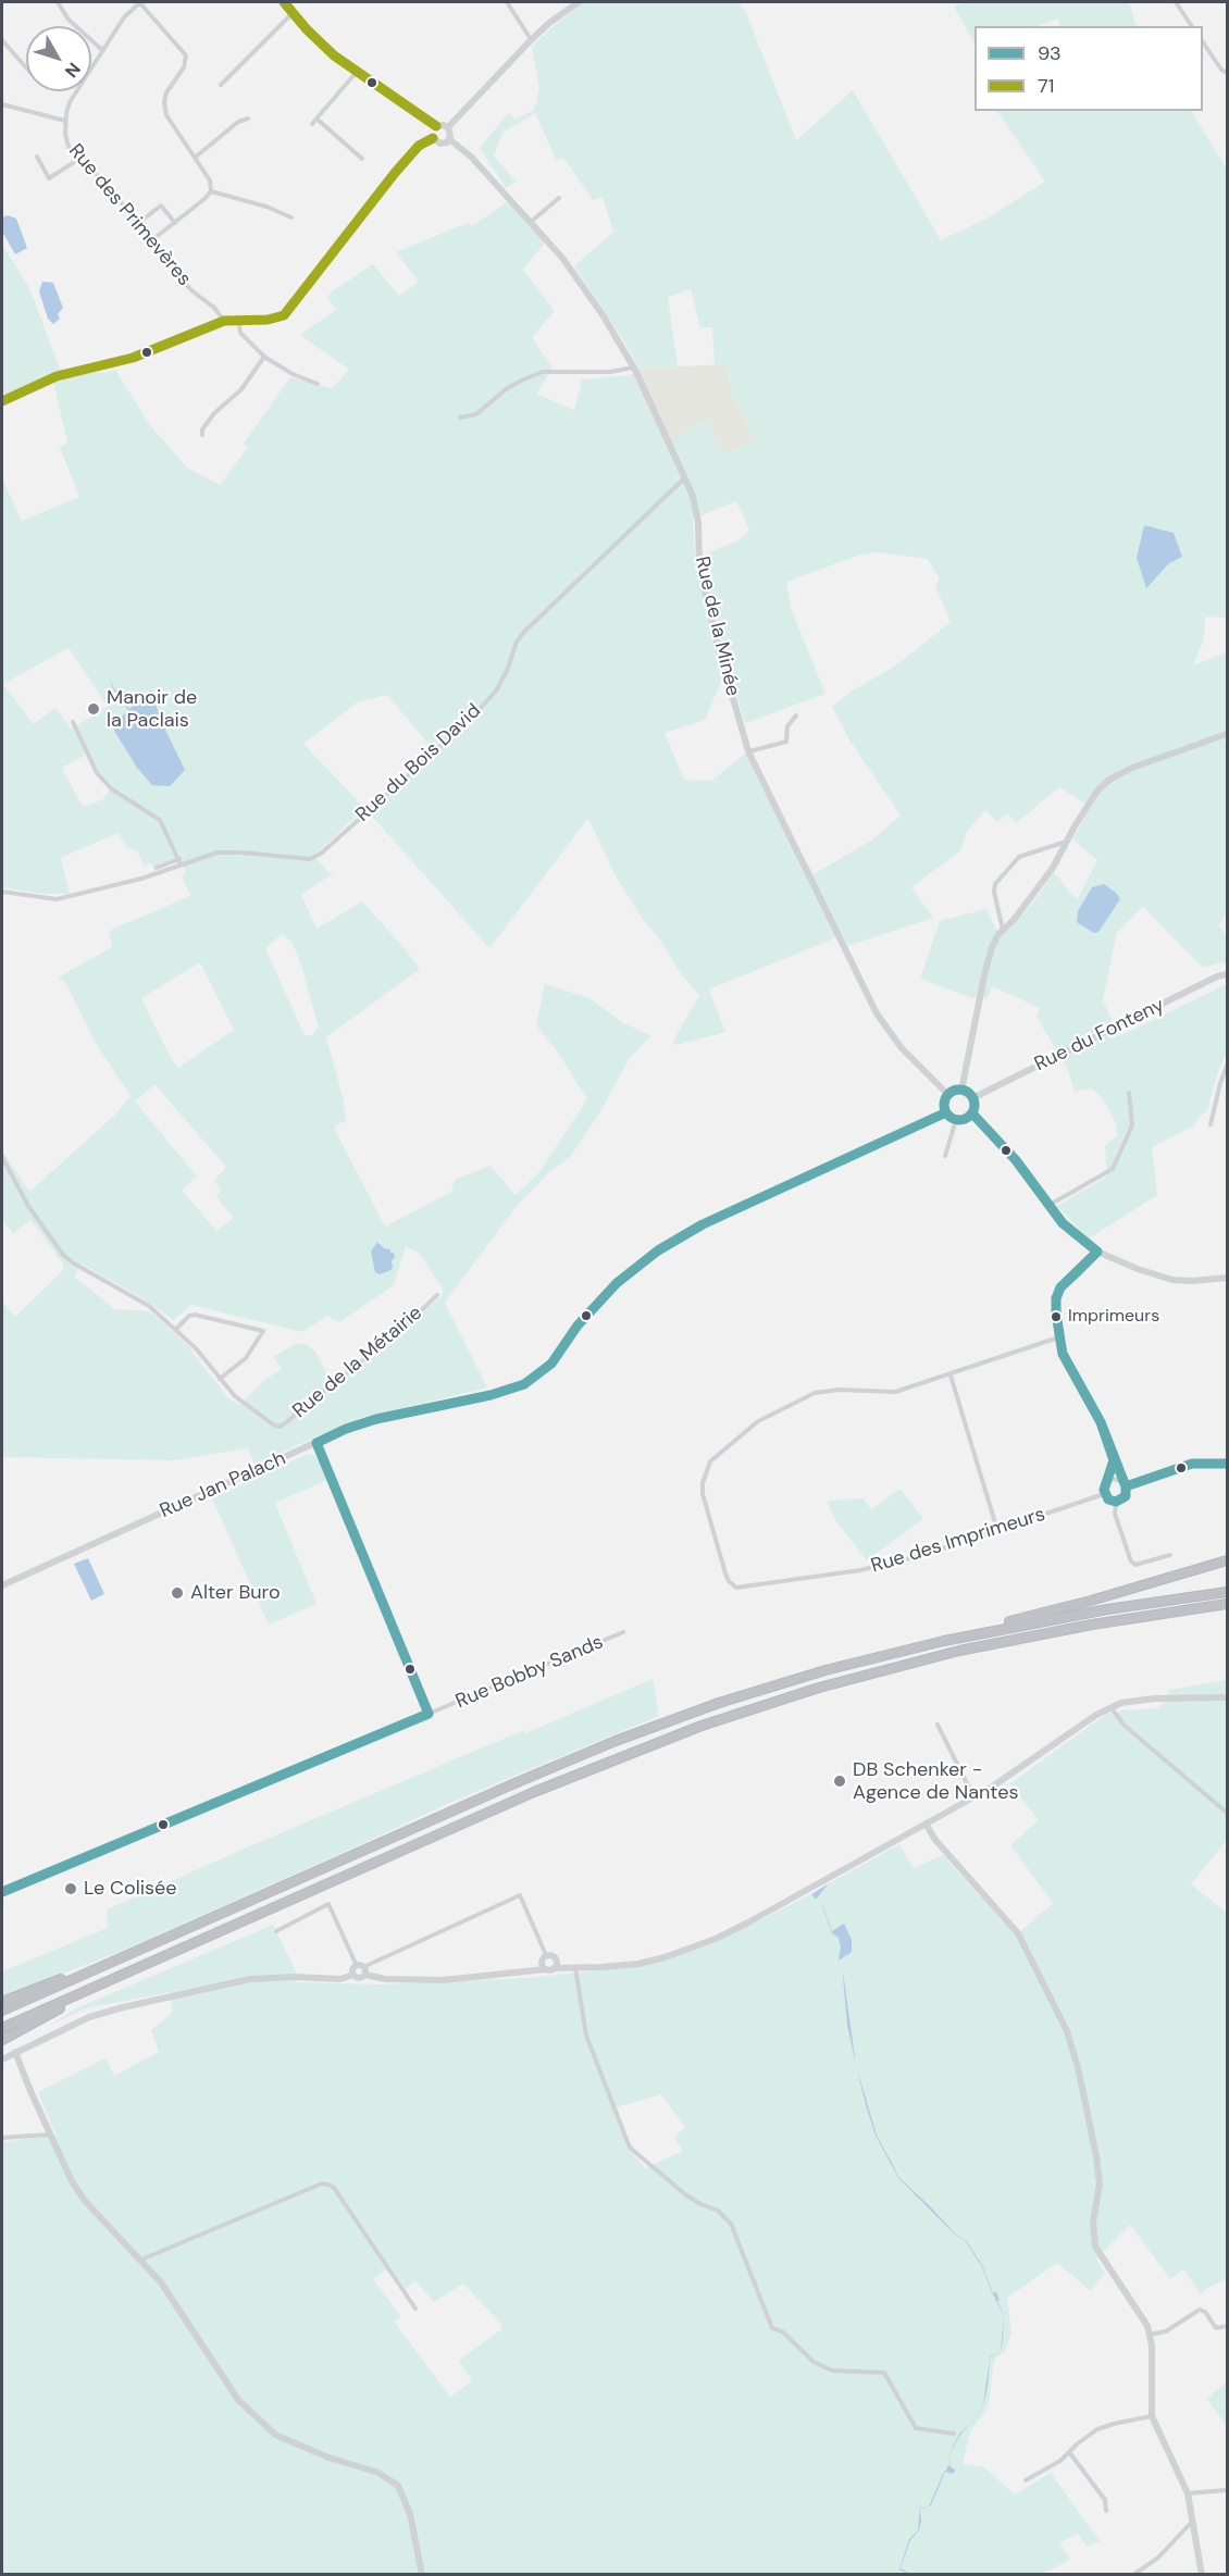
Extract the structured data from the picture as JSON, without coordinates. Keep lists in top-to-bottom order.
{
  "streets": {
    "street": [
      "Rue des Primevères",
      "Rue de la Minée",
      "Rue du Bois David",
      "Rue du Fonteny",
      "Rue de la Métairie",
      "Rue Jan Palach",
      "Rue des Imprimeurs",
      "Rue Bobby Sands"
    ]
  },
  "crossings": [
    ["Rue de la Minée", "Rue du Bois David"],
    ["Rue de la Minée", "Rue du Fonteny"],
    ["Rue de la Minée", "Rue Jan Palach"],
    ["Rue du Fonteny", "Rue Jan Palach"]
  ],
  "places": [
    "Manoir de la Paclais",
    "Imprimeurs",
    "Alter Buro",
    "DB Schenker - Agence de Nantes",
    "Le Colisée"
  ],
  "lines": ["transit line 71", "transit line 93"],
  "legend": ["93", "71"],
  "north": "bottom right"
}
